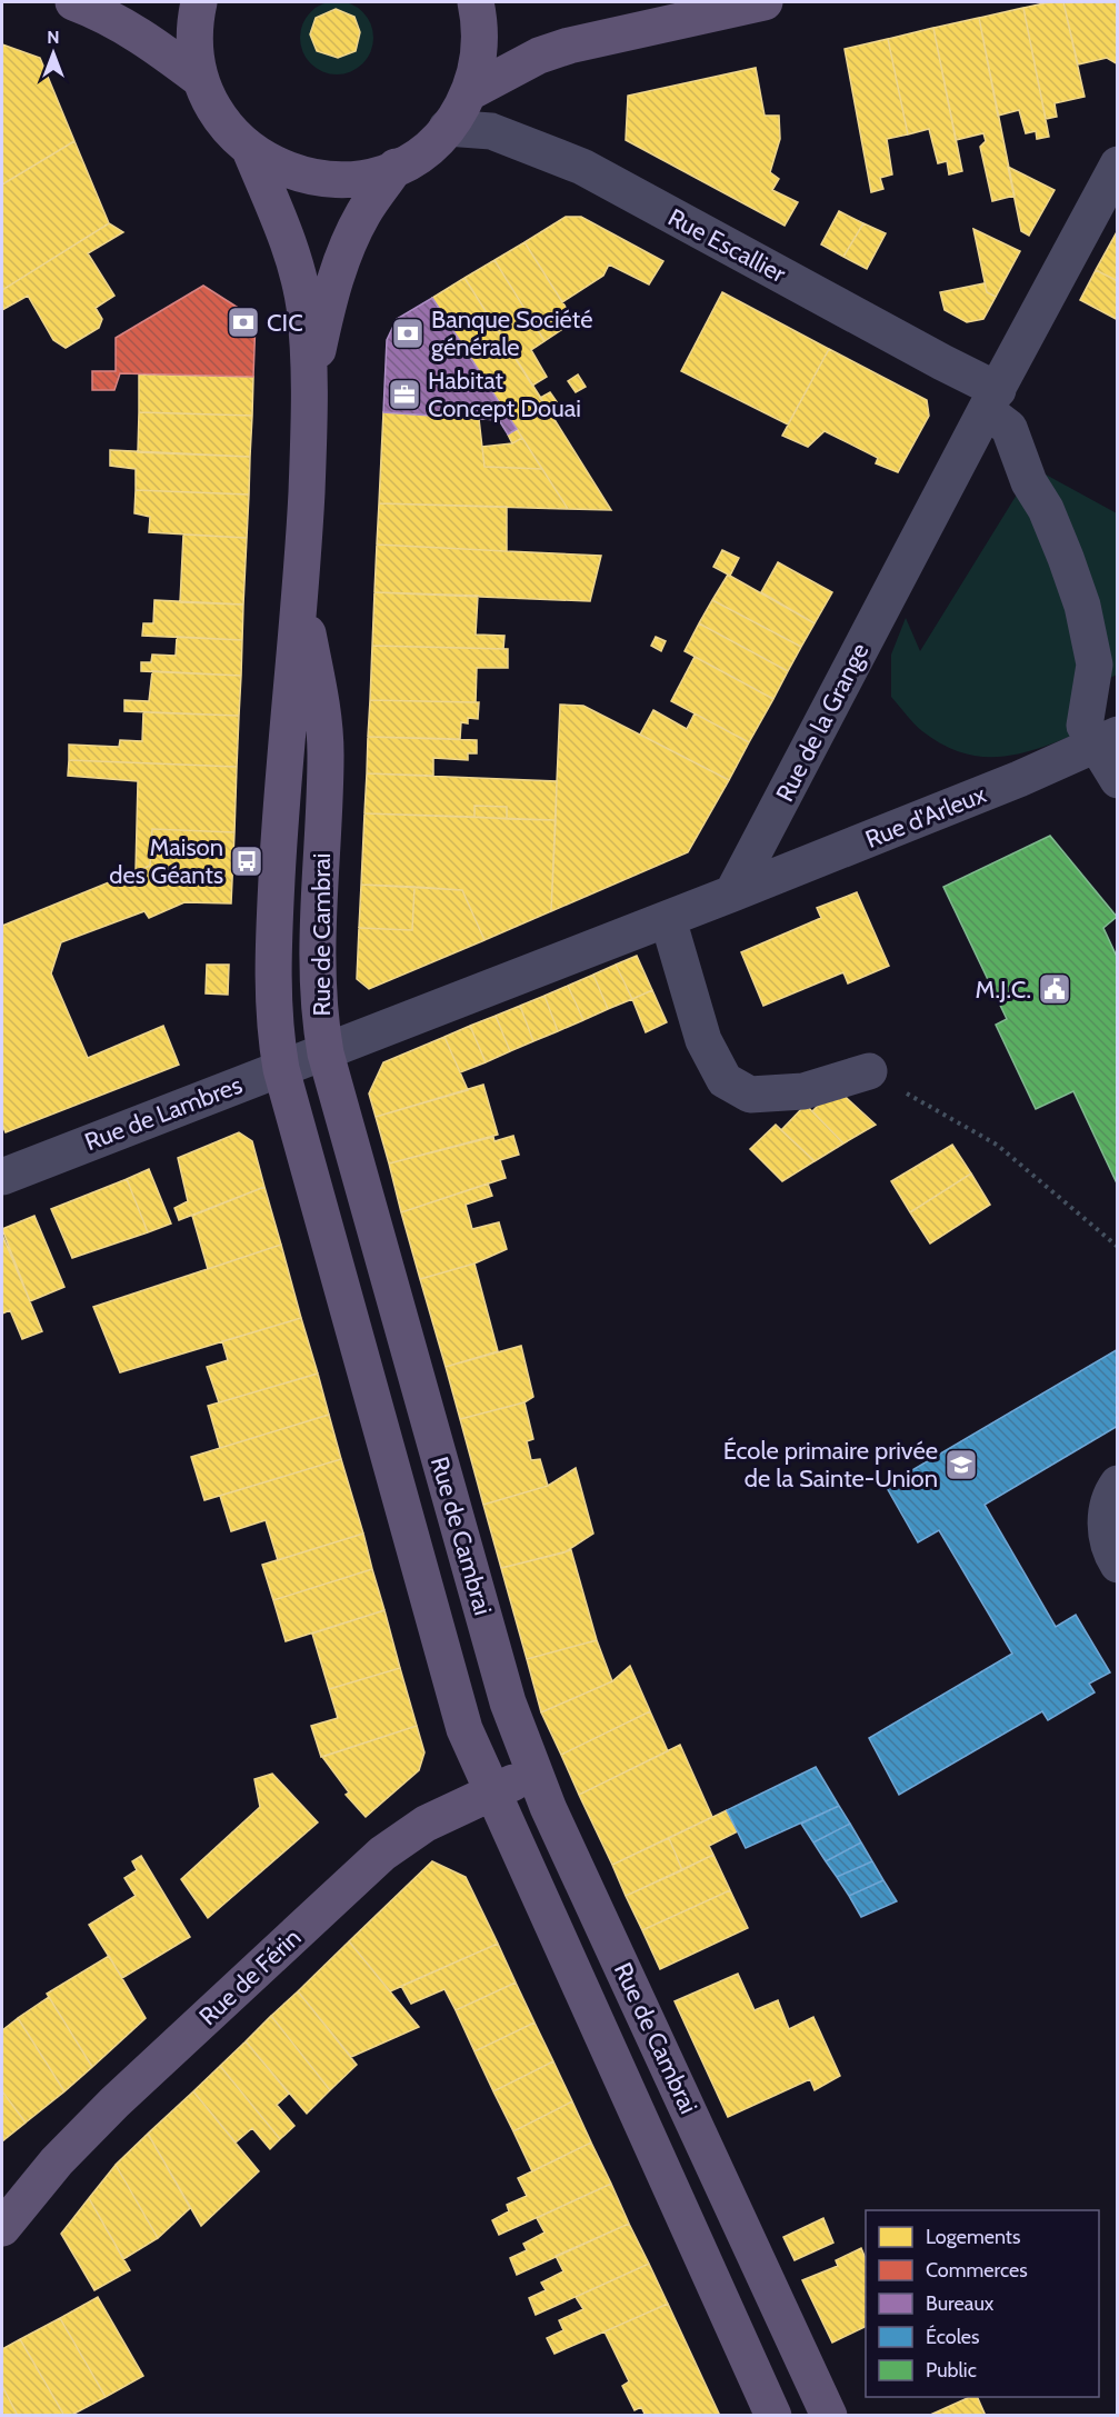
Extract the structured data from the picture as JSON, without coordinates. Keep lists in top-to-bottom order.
{
  "streets": {
    "main road": ["Rue de Cambrai", "Rue de Férin"],
    "street": [
      "Rue Escallier",
      "Rue de la Grange",
      "Rue d'Arleux",
      "Rue de Lambres"
    ]
  },
  "crossings": [
    ["Rue Escallier", "Rue de la Grange"],
    ["Rue Escallier", "Rue d'Arleux"],
    ["Rue de la Grange", "Rue d'Arleux"],
    ["Rue de Cambrai", "Rue de Lambres"],
    ["Rue de Cambrai", "Rue de Férin"]
  ],
  "places": {
    "bank": ["CIC", "Banque Société générale"],
    "office": ["Habitat Concept Douai"],
    "bus stop": ["Maison des Géants"],
    "public building": ["M.J.C."],
    "school or university": ["École primaire privée de la Sainte-Union"]
  },
  "legend": [
    "Logements",
    "Commerces",
    "Bureaux",
    "Écoles",
    "Public"
  ],
  "north": "top"
}
